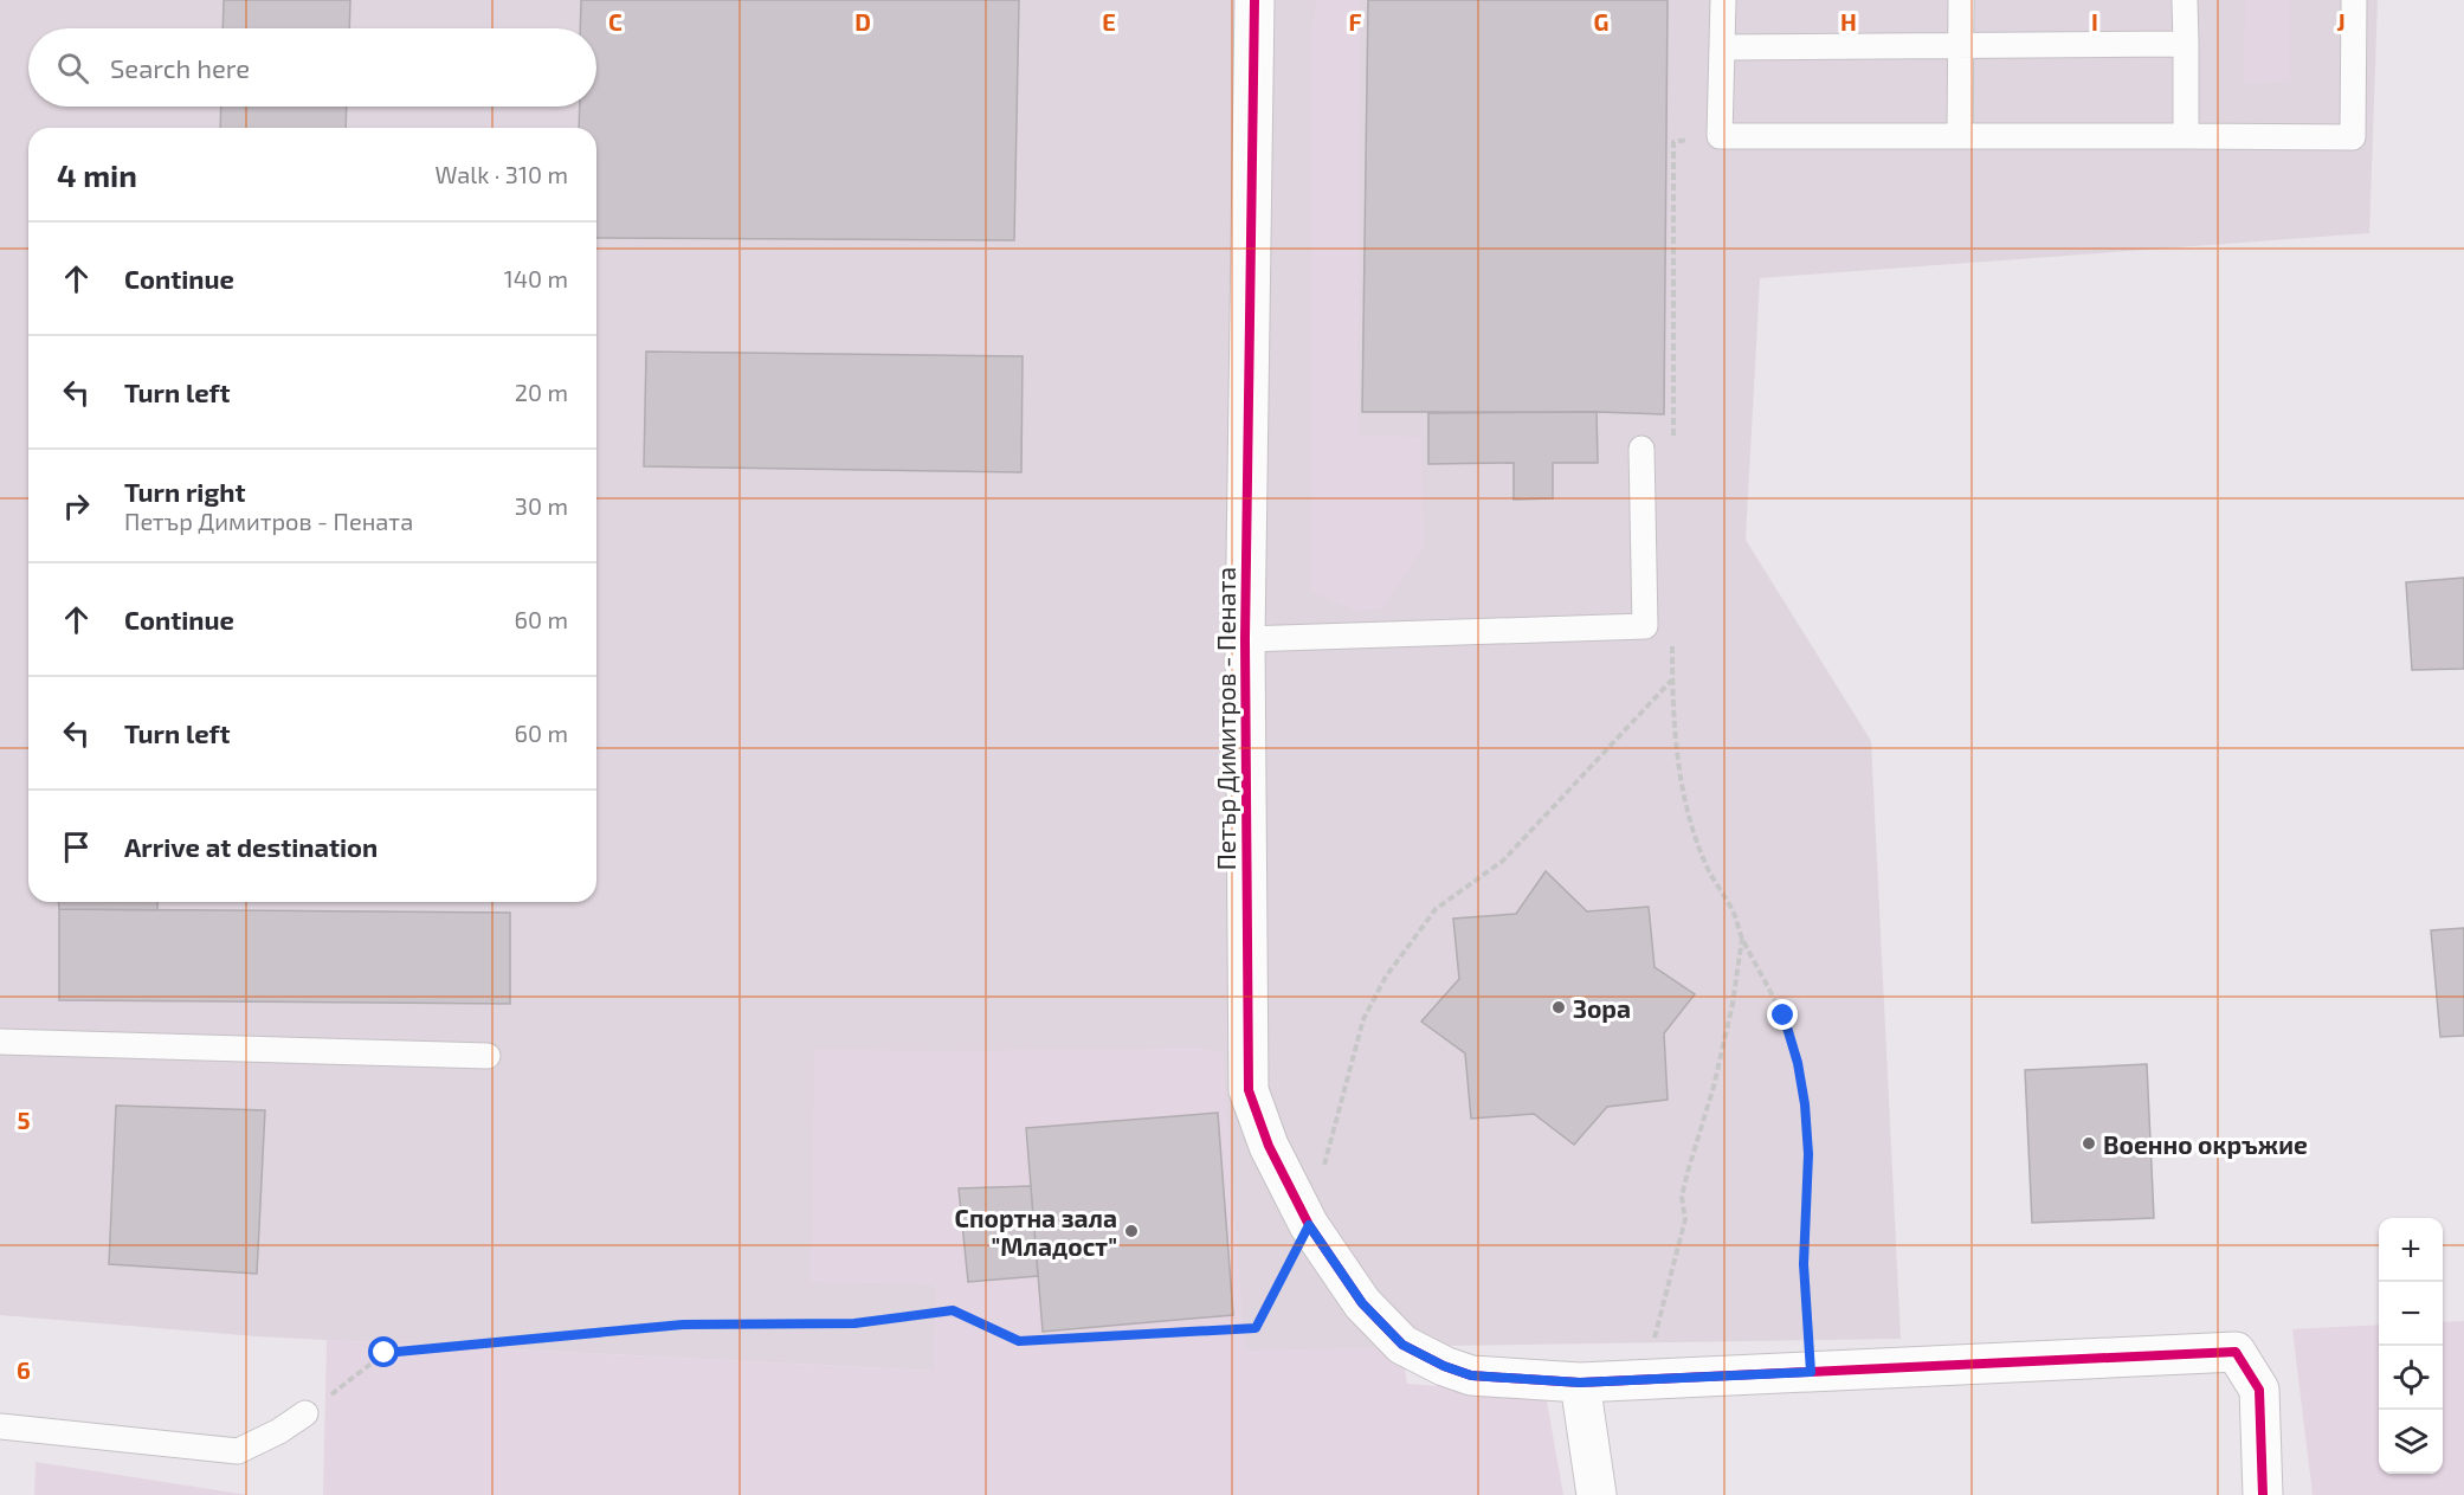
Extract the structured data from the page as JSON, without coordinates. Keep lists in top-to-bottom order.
{
  "streets": {
    "street": ["Петър Димитров - Пената"]
  },
  "places": ["Зора", "Военно окръжие", "Спортна зала \"Младост\""],
  "page": {
    "search": "Search here",
    "heading": ["4 min", "Walk · 310 m"],
    "list": [
      ["Continue", "140 m"],
      ["Turn left", "20 m"],
      ["Turn right", "Петър Димитров - Пената", "30 m"],
      ["Continue", "60 m"],
      ["Turn left", "60 m"],
      "Arrive at destination"
    ],
    "map_buttons": ["+", "−"]
  },
  "grid": {
    "columns": [
      "C",
      "D",
      "E",
      "F",
      "G",
      "H",
      "I",
      "J"
    ],
    "rows": ["5", "6"]
  }
}
